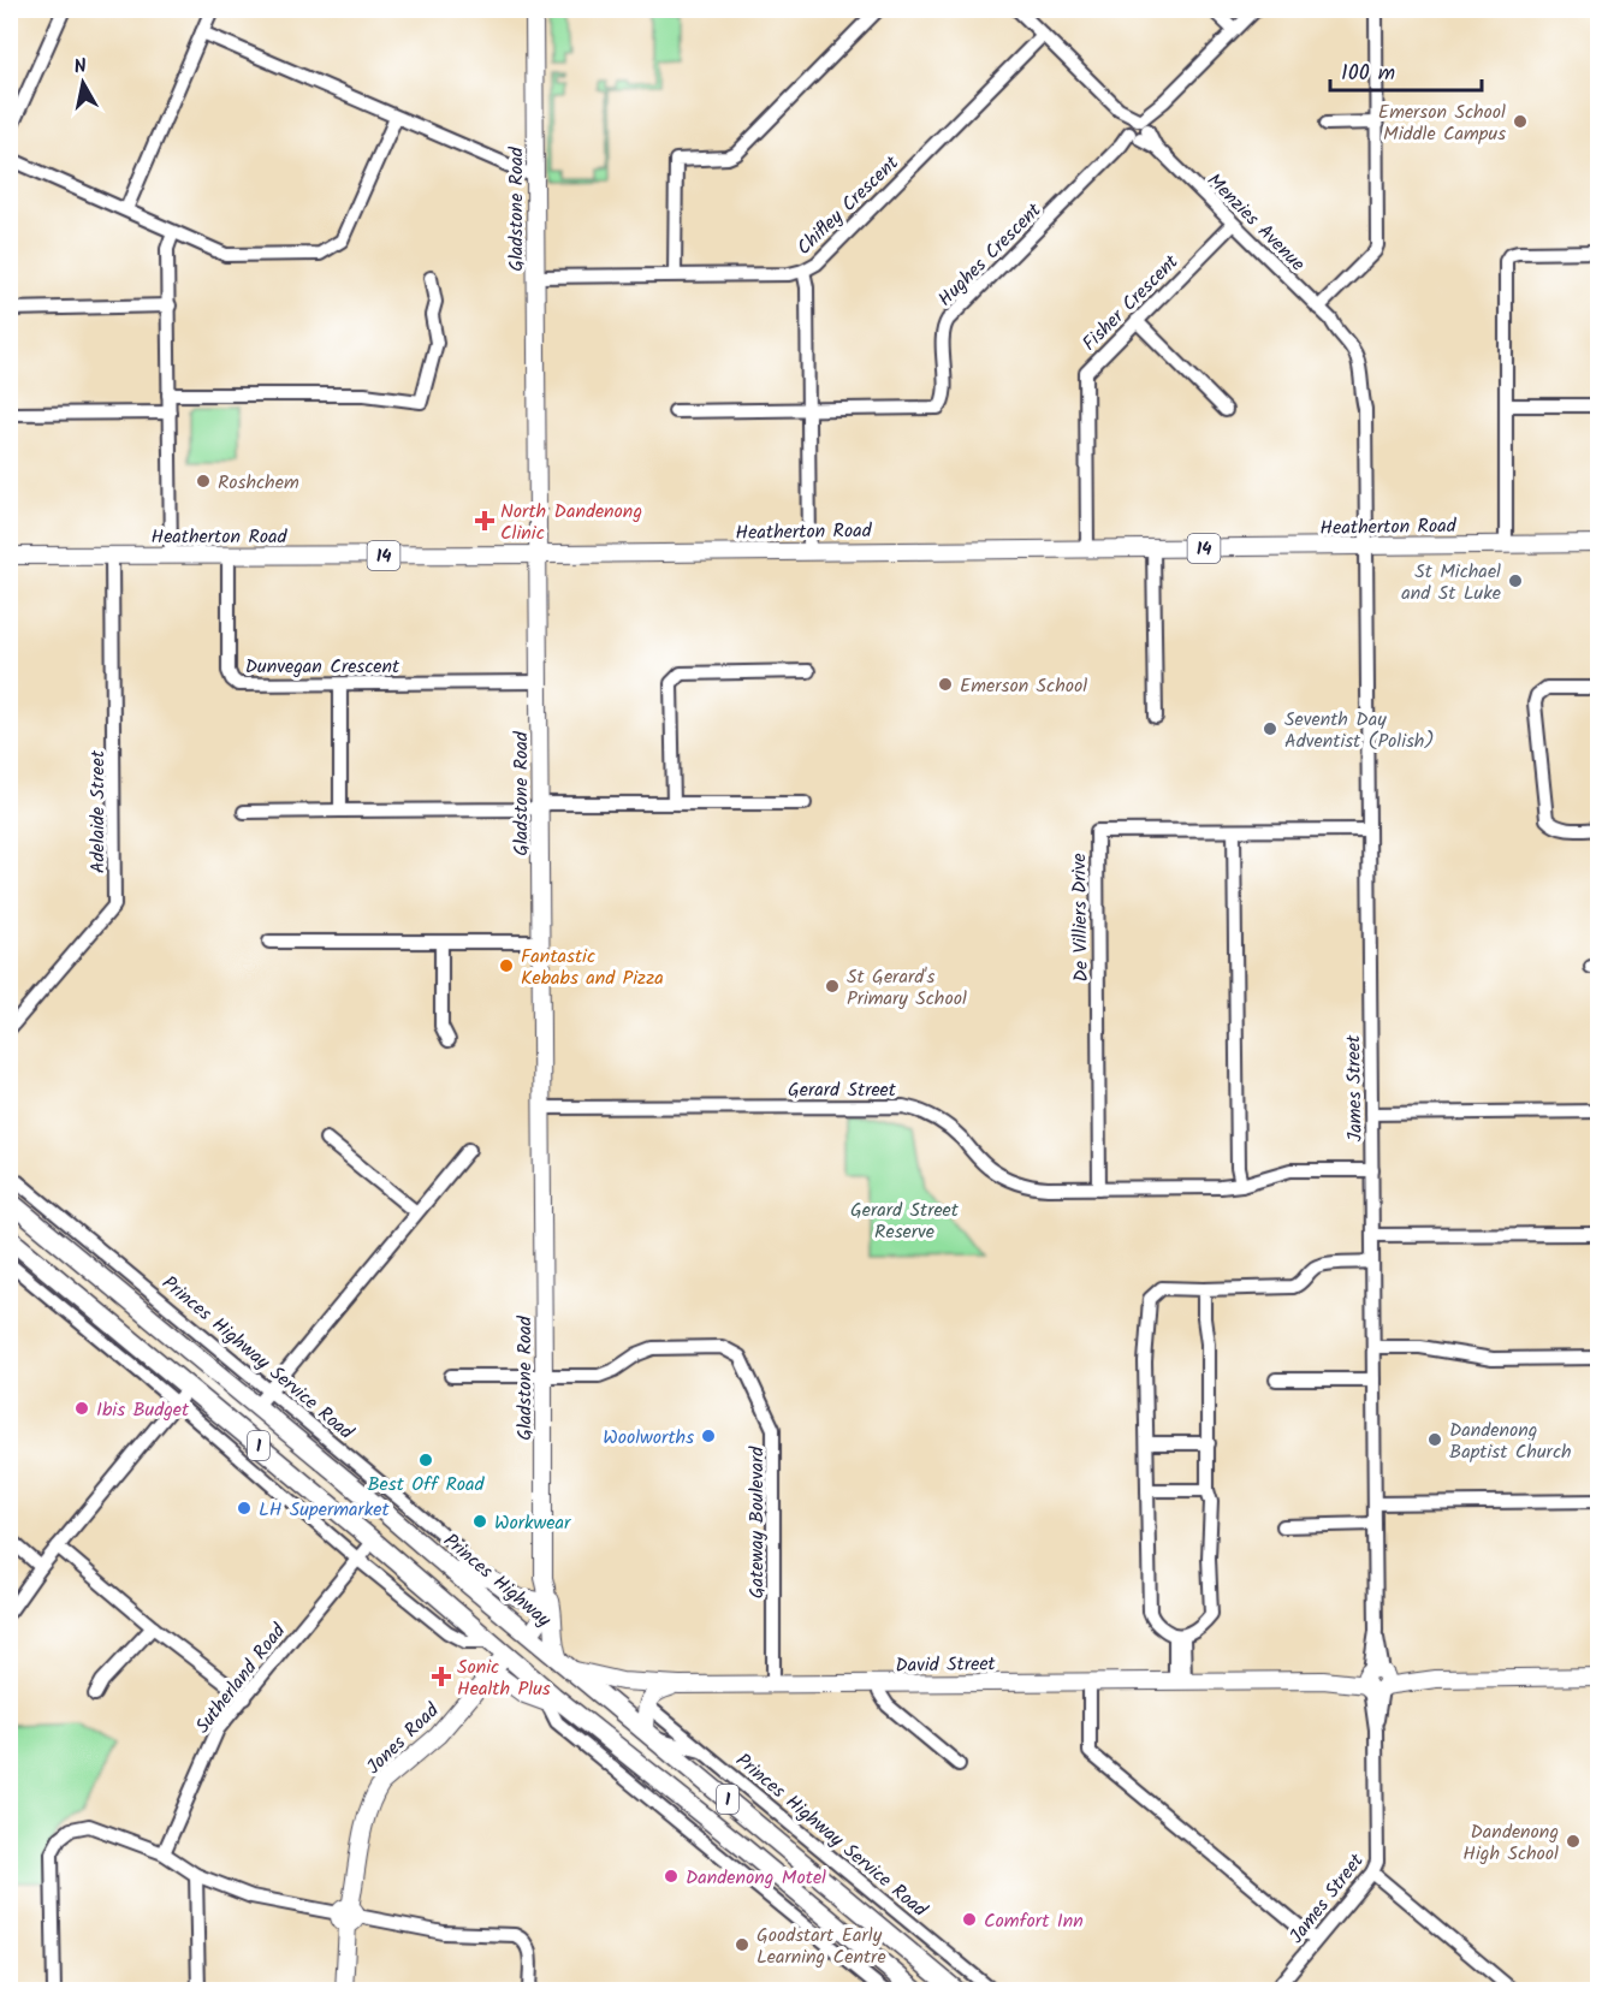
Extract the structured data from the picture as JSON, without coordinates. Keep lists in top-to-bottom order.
{
  "streets": {
    "highway": ["1", "Princes Highway"],
    "main road": [
      "Gladstone Road",
      "Heatherton Road",
      "14",
      "David Street",
      "Jones Road"
    ],
    "street": [
      "Chifley Crescent",
      "Menzies Avenue",
      "Hughes Crescent",
      "Fisher Crescent",
      "Dunvegan Crescent",
      "Adelaide Street",
      "De Villiers Drive",
      "Gerard Street",
      "James Street",
      "Princes Highway Service Road",
      "Gateway Boulevard",
      "Sutherland Road"
    ]
  },
  "crossings": [
    ["Chifley Crescent", "Gladstone Road"],
    ["Chifley Crescent", "Menzies Avenue"],
    ["Gladstone Road", "Heatherton Road"],
    ["Gladstone Road", "Dunvegan Crescent"],
    ["Gladstone Road", "Gerard Street"],
    ["Gladstone Road", "Gateway Boulevard"],
    ["Gladstone Road", "Princes Highway"],
    ["Menzies Avenue", "Hughes Crescent"],
    ["Menzies Avenue", "Fisher Crescent"],
    ["Menzies Avenue", "Heatherton Road"],
    ["Menzies Avenue", "James Street"],
    ["Fisher Crescent", "Heatherton Road"],
    ["Heatherton Road", "Dunvegan Crescent"],
    ["Heatherton Road", "Adelaide Street"],
    ["Heatherton Road", "James Street"],
    ["De Villiers Drive", "Gerard Street"],
    ["De Villiers Drive", "James Street"],
    ["Gerard Street", "James Street"],
    ["James Street", "David Street"],
    ["Princes Highway Service Road", "Princes Highway"],
    ["1", "Sutherland Road"],
    ["1", "Jones Road"],
    ["Gateway Boulevard", "David Street"],
    ["Princes Highway", "David Street"]
  ],
  "parks": ["Gerard Street Reserve"],
  "places": {
    "other": [
      "Emerson School Middle Campus",
      "Roshchem",
      "St Michael and St Luke",
      "Emerson School",
      "Seventh Day Adventist (Polish)",
      "Fantastic Kebabs and Pizza",
      "St Gerard's Primary School",
      "Ibis Budget",
      "Woolworths",
      "Dandenong Baptist Church",
      "Best Off Road",
      "LH Supermarket",
      "Workwear",
      "Dandenong High School",
      "Dandenong Motel",
      "Comfort Inn",
      "Goodstart Early Learning Centre"
    ],
    "health": ["North Dandenong Clinic", "Sonic Health Plus"]
  },
  "scale_bar": "100 m",
  "north": "top"
}
